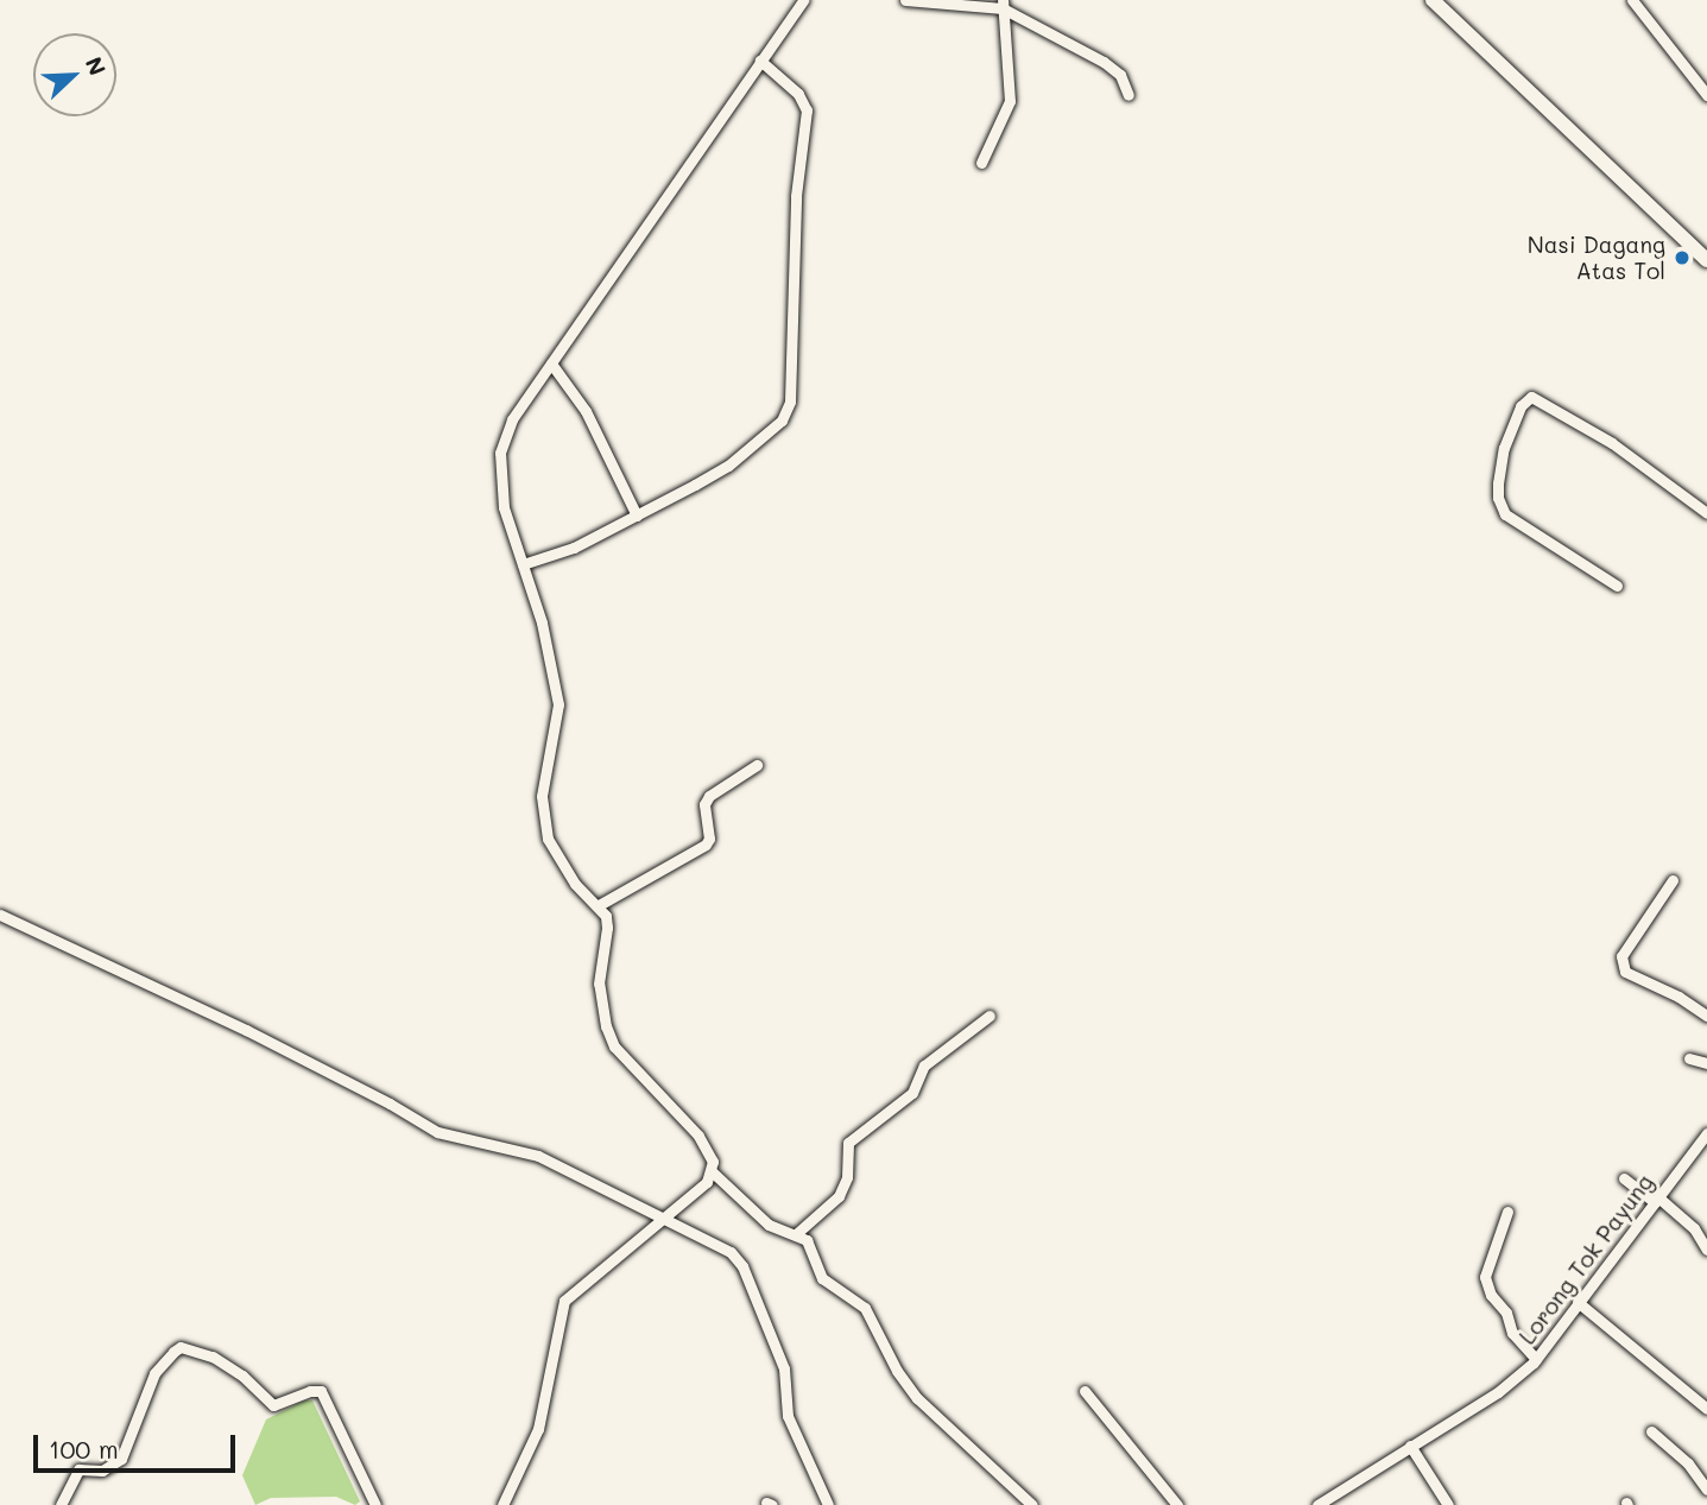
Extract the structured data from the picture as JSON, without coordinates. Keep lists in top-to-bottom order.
{
  "streets": {
    "street": ["Lorong Tok Payung"]
  },
  "places": ["Nasi Dagang Atas Tol"],
  "scale_bar": "100 m",
  "north": "top right"
}
